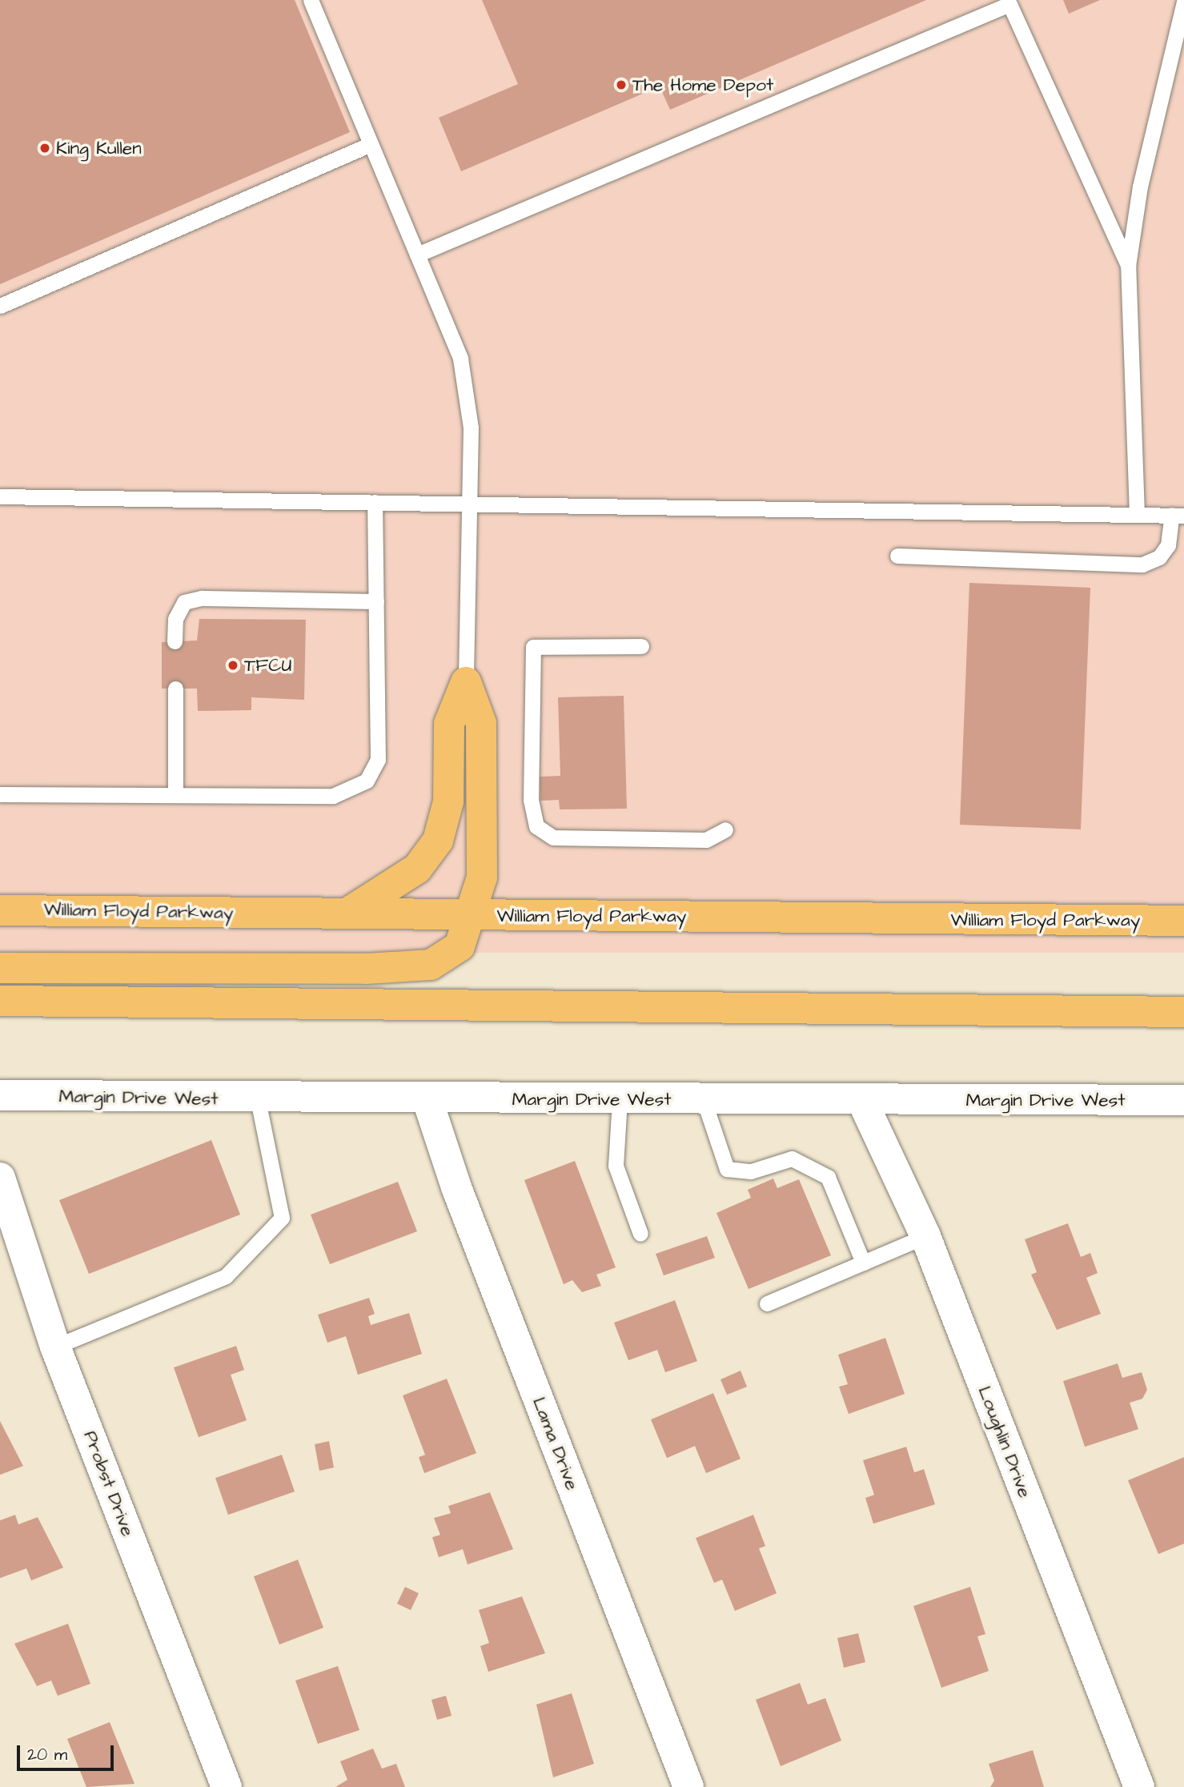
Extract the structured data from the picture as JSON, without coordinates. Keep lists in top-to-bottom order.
{
  "streets": {
    "highway": ["William Floyd Parkway"],
    "street": [
      "Margin Drive West",
      "Loughlin Drive",
      "Lama Drive",
      "Probst Drive"
    ]
  },
  "crossings": [
    ["Margin Drive West", "Loughlin Drive"],
    ["Margin Drive West", "Lama Drive"]
  ],
  "places": ["The Home Depot", "King Kullen", "TFCU"],
  "scale_bar": "20 m"
}
